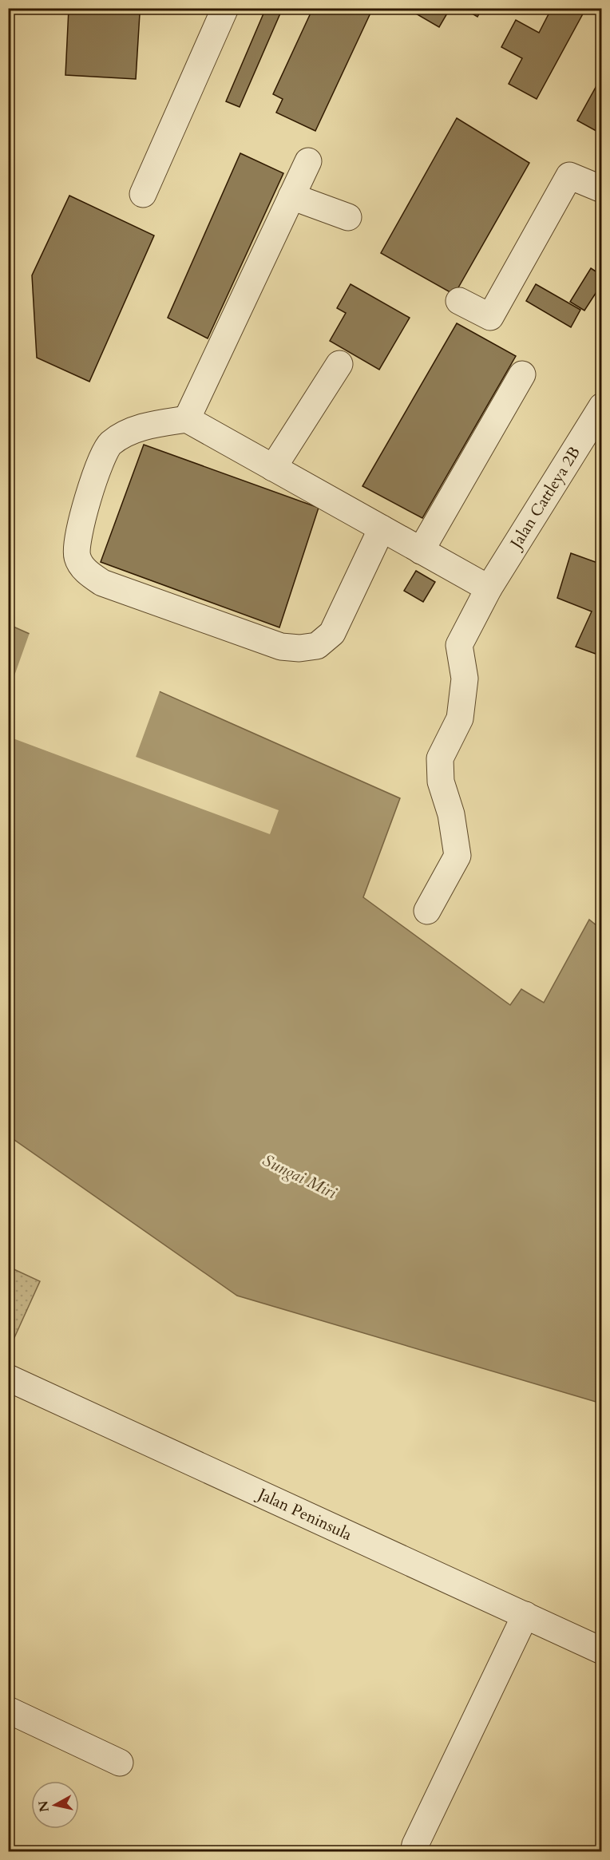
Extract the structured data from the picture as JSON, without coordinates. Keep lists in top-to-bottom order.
{
  "streets": {
    "street": ["Jalan Cattleya 2B", "Jalan Peninsula"]
  },
  "water": ["Sungai Miri"],
  "north": "left"
}
